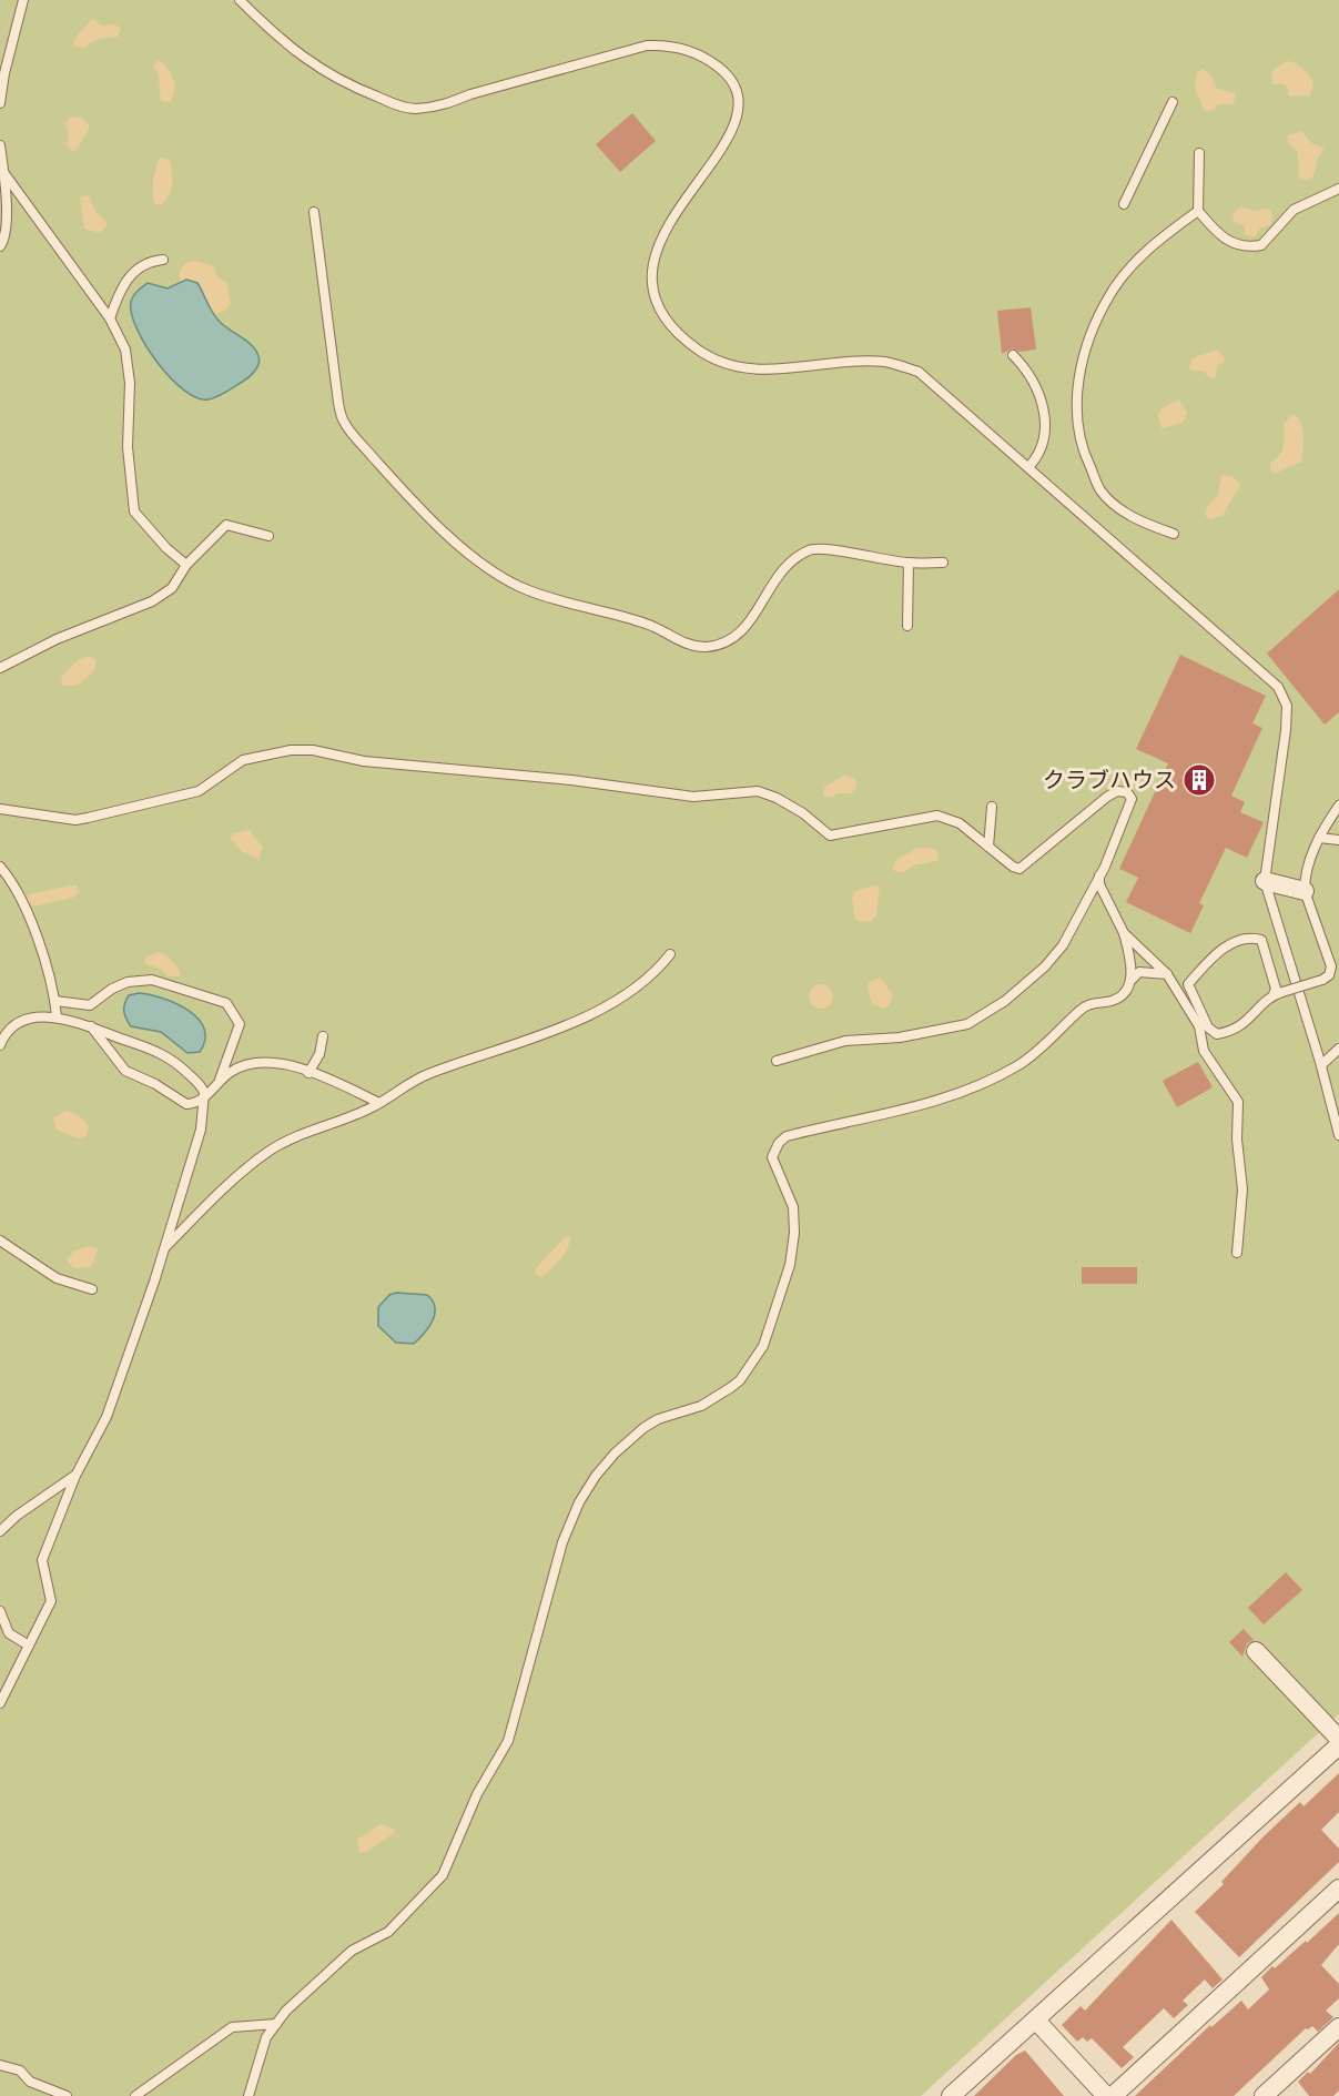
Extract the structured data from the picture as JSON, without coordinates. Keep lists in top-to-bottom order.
{
  "places": {
    "building": ["クラブハウス"]
  }
}
